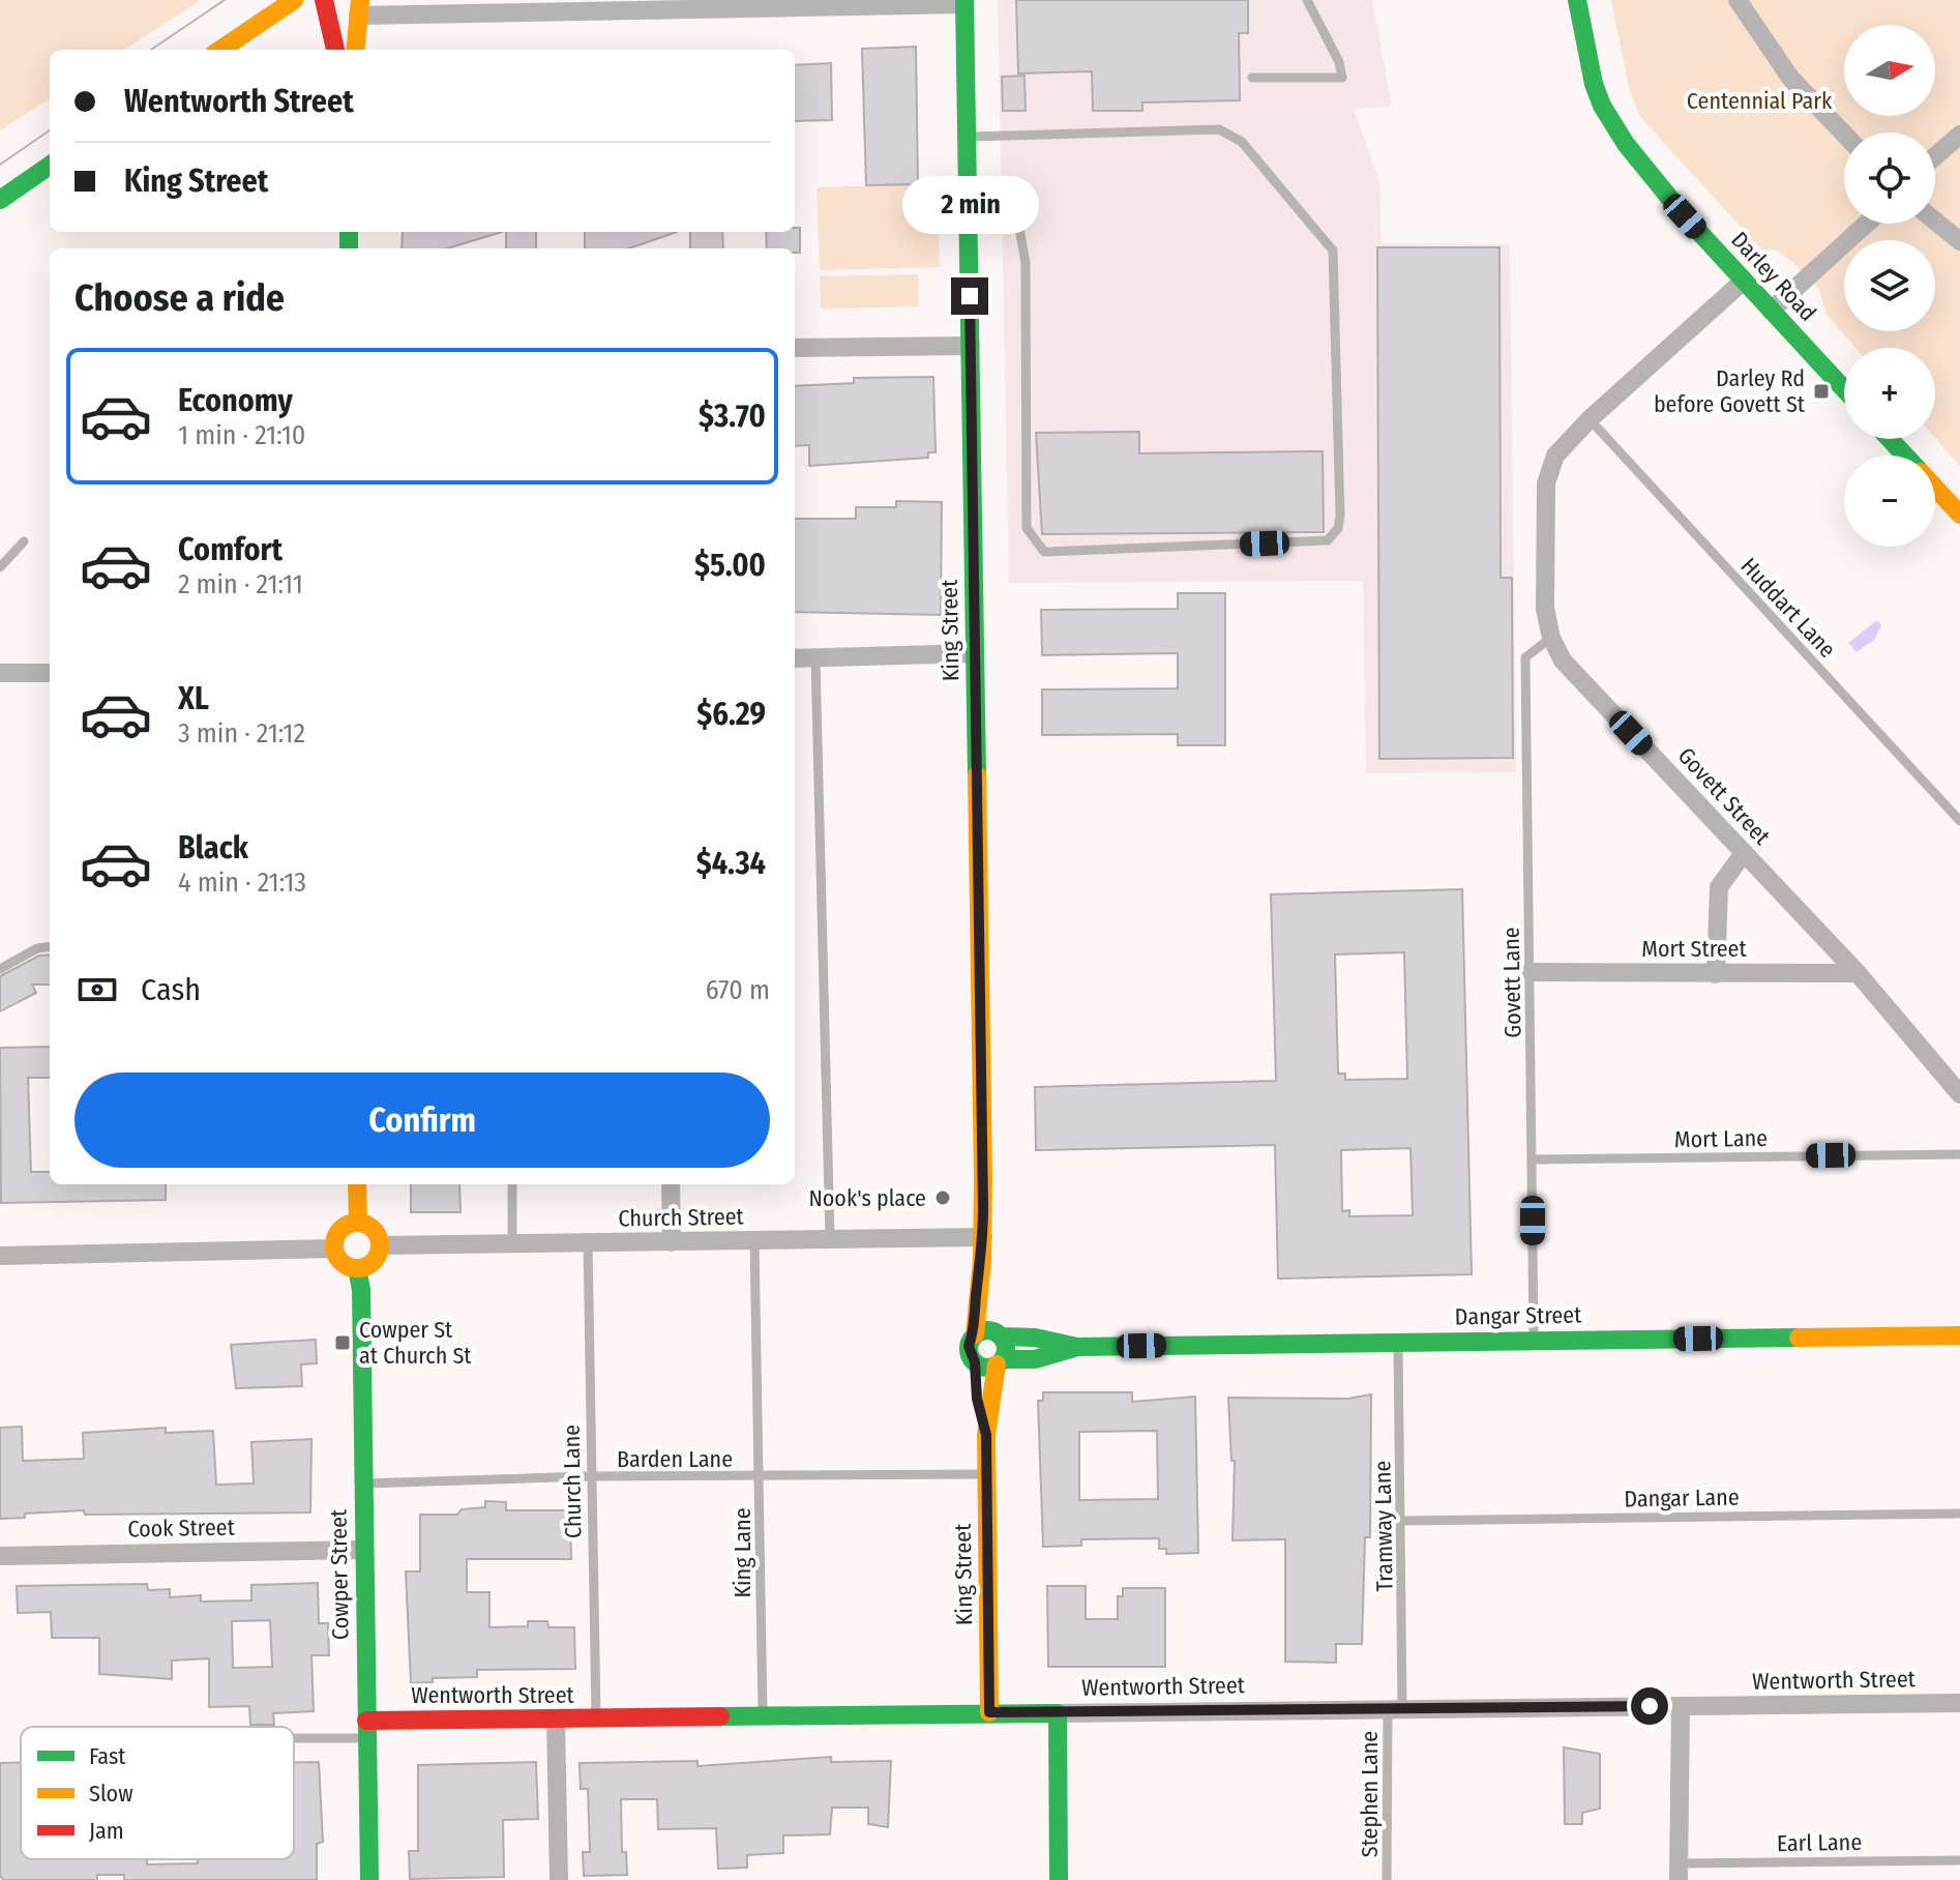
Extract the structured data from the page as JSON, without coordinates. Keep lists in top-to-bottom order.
{
  "streets": {
    "street": [
      "Darley Road",
      "King Street",
      "Govett Street",
      "Mort Street",
      "Church Street",
      "Dangar Street",
      "Cook Street",
      "Cowper Street",
      "Wentworth Street"
    ],
    "lane": [
      "Huddart Lane",
      "Govett Lane",
      "Mort Lane",
      "Barden Lane",
      "Church Lane",
      "Dangar Lane",
      "Tramway Lane",
      "King Lane",
      "Stephen Lane",
      "Earl Lane"
    ]
  },
  "crossings": [
    ["Darley Road", "Govett Street"],
    ["Huddart Lane", "Govett Street"],
    ["King Street", "Church Street"],
    ["King Street", "Dangar Street"],
    ["King Street", "Barden Lane"],
    ["King Street", "Wentworth Street"],
    ["Govett Street", "Mort Street"],
    ["Govett Street", "Govett Lane"],
    ["Mort Street", "Govett Lane"],
    ["Govett Lane", "Mort Lane"],
    ["Govett Lane", "Dangar Street"],
    ["Church Street", "Church Lane"],
    ["Church Street", "King Lane"],
    ["Church Street", "Cowper Street"],
    ["Dangar Street", "Tramway Lane"],
    ["Barden Lane", "Church Lane"],
    ["Barden Lane", "King Lane"],
    ["Barden Lane", "Cowper Street"],
    ["Church Lane", "Wentworth Street"],
    ["Dangar Lane", "Tramway Lane"],
    ["Tramway Lane", "Wentworth Street"],
    ["Tramway Lane", "Stephen Lane"],
    ["Cook Street", "Cowper Street"],
    ["King Lane", "Wentworth Street"],
    ["Cowper Street", "Wentworth Street"],
    ["Wentworth Street", "Stephen Lane"]
  ],
  "parks": ["Centennial Park"],
  "places": {
    "transit": ["Darley Rd before Govett St", "Cowper St at Church St"],
    "other": ["Nook's place"]
  },
  "legend": ["Fast", "Slow", "Jam"],
  "north": "right",
  "page": {
    "map_buttons": ["+", "−"],
    "banner": ["Wentworth Street", "King Street"],
    "bubble": "2 min",
    "heading": "Choose a ride",
    "list": [
      {
        "name": "Economy",
        "note": "1 min · 21:10",
        "value": "$3.70"
      },
      {
        "name": "Comfort",
        "note": "2 min · 21:11",
        "value": "$5.00"
      },
      {
        "name": "XL",
        "note": "3 min · 21:12",
        "value": "$6.29"
      },
      {
        "name": "Black",
        "note": "4 min · 21:13",
        "value": "$4.34"
      }
    ],
    "pay": ["Cash", "670 m"],
    "buttons": "Confirm"
  }
}
